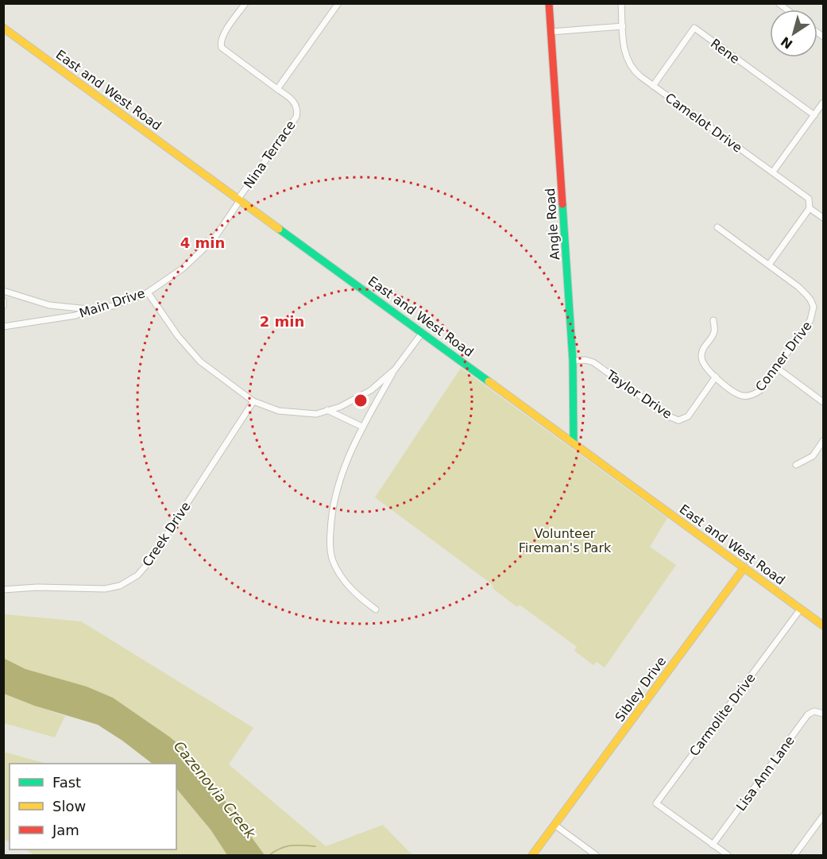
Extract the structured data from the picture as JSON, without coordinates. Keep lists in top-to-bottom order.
{
  "streets": {
    "street": [
      "Rene",
      "East and West Road",
      "Camelot Drive",
      "Nina Terrace",
      "Angle Road",
      "Main Drive",
      "Conner Drive",
      "Taylor Drive",
      "Creek Drive",
      "Sibley Drive",
      "Carmolite Drive",
      "Lisa Ann Lane"
    ]
  },
  "crossings": [
    ["Rene", "Camelot Drive"],
    ["East and West Road", "Nina Terrace"],
    ["East and West Road", "Angle Road"],
    ["East and West Road", "Main Drive"],
    ["East and West Road", "Sibley Drive"],
    ["East and West Road", "Carmolite Drive"],
    ["Nina Terrace", "Main Drive"],
    ["Angle Road", "Taylor Drive"],
    ["Conner Drive", "Taylor Drive"],
    ["Carmolite Drive", "Lisa Ann Lane"]
  ],
  "water": ["Cazenovia Creek"],
  "parks": ["Volunteer Fireman's Park"],
  "legend": ["Fast", "Slow", "Jam"],
  "north": "bottom left",
  "rings": ["4 min", "2 min"]
}
